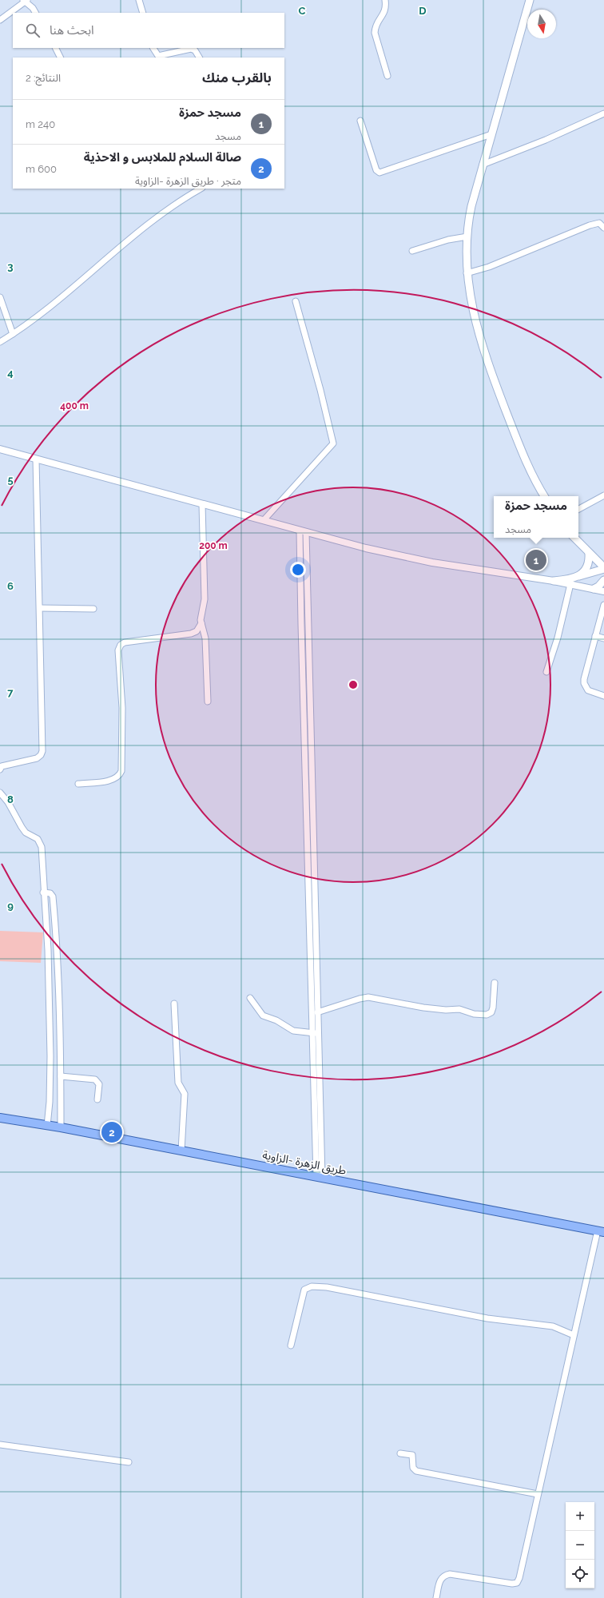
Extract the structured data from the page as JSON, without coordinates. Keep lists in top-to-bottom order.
{
  "streets": {
    "main road": ["طريق الزهرة -الزاوية"]
  },
  "north": "bottom",
  "page": {
    "search": "ابحث هنا",
    "heading": ["بالقرب منك", "النتائج: 2"],
    "list": [
      {
        "mark": "1",
        "name": "مسجد حمزة",
        "note": "مسجد",
        "value": "240 m"
      },
      {
        "mark": "2",
        "name": "صالة السلام للملابس و الاحذية",
        "note": "متجر · طريق الزهرة -الزاوية",
        "value": "600 m"
      }
    ],
    "popup": ["مسجد حمزة", "مسجد"],
    "pins": ["1", "2"],
    "map_buttons": ["+", "−"]
  },
  "grid": {
    "columns": ["C", "D"],
    "rows": [
      "3",
      "4",
      "5",
      "6",
      "7",
      "8",
      "9"
    ]
  },
  "rings": ["400 m", "200 m"]
}
